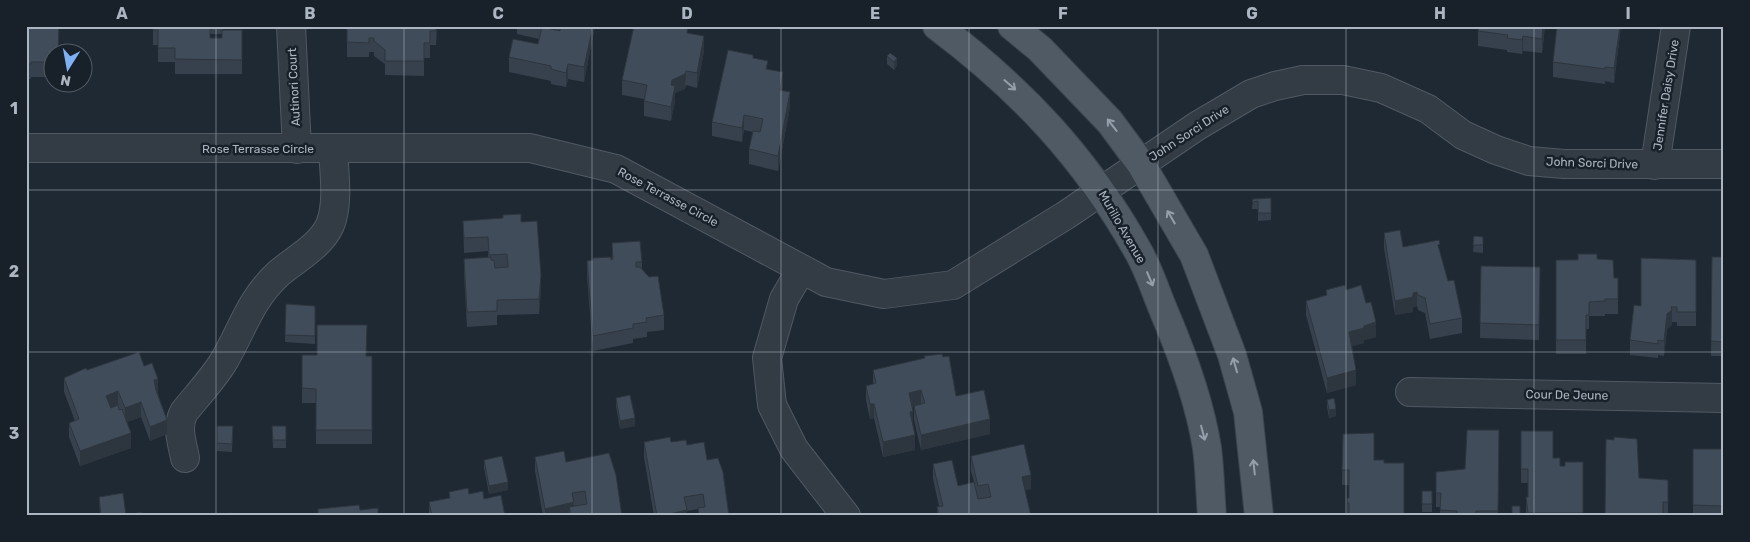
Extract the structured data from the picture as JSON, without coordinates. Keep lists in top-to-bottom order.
{
  "streets": {
    "main road": ["Murillo Avenue"],
    "street": [
      "Autinori Court",
      "Jennifer Daisy Drive",
      "John Sorci Drive",
      "Rose Terrasse Circle",
      "Cour De Jeune"
    ]
  },
  "crossings": [
    ["Autinori Court", "Rose Terrasse Circle"],
    ["Jennifer Daisy Drive", "John Sorci Drive"],
    ["John Sorci Drive", "Rose Terrasse Circle"],
    ["Rose Terrasse Circle", "Murillo Avenue"]
  ],
  "north": "bottom",
  "grid": {
    "columns": [
      "A",
      "B",
      "C",
      "D",
      "E",
      "F",
      "G",
      "H",
      "I"
    ],
    "rows": ["1", "2", "3"]
  }
}
